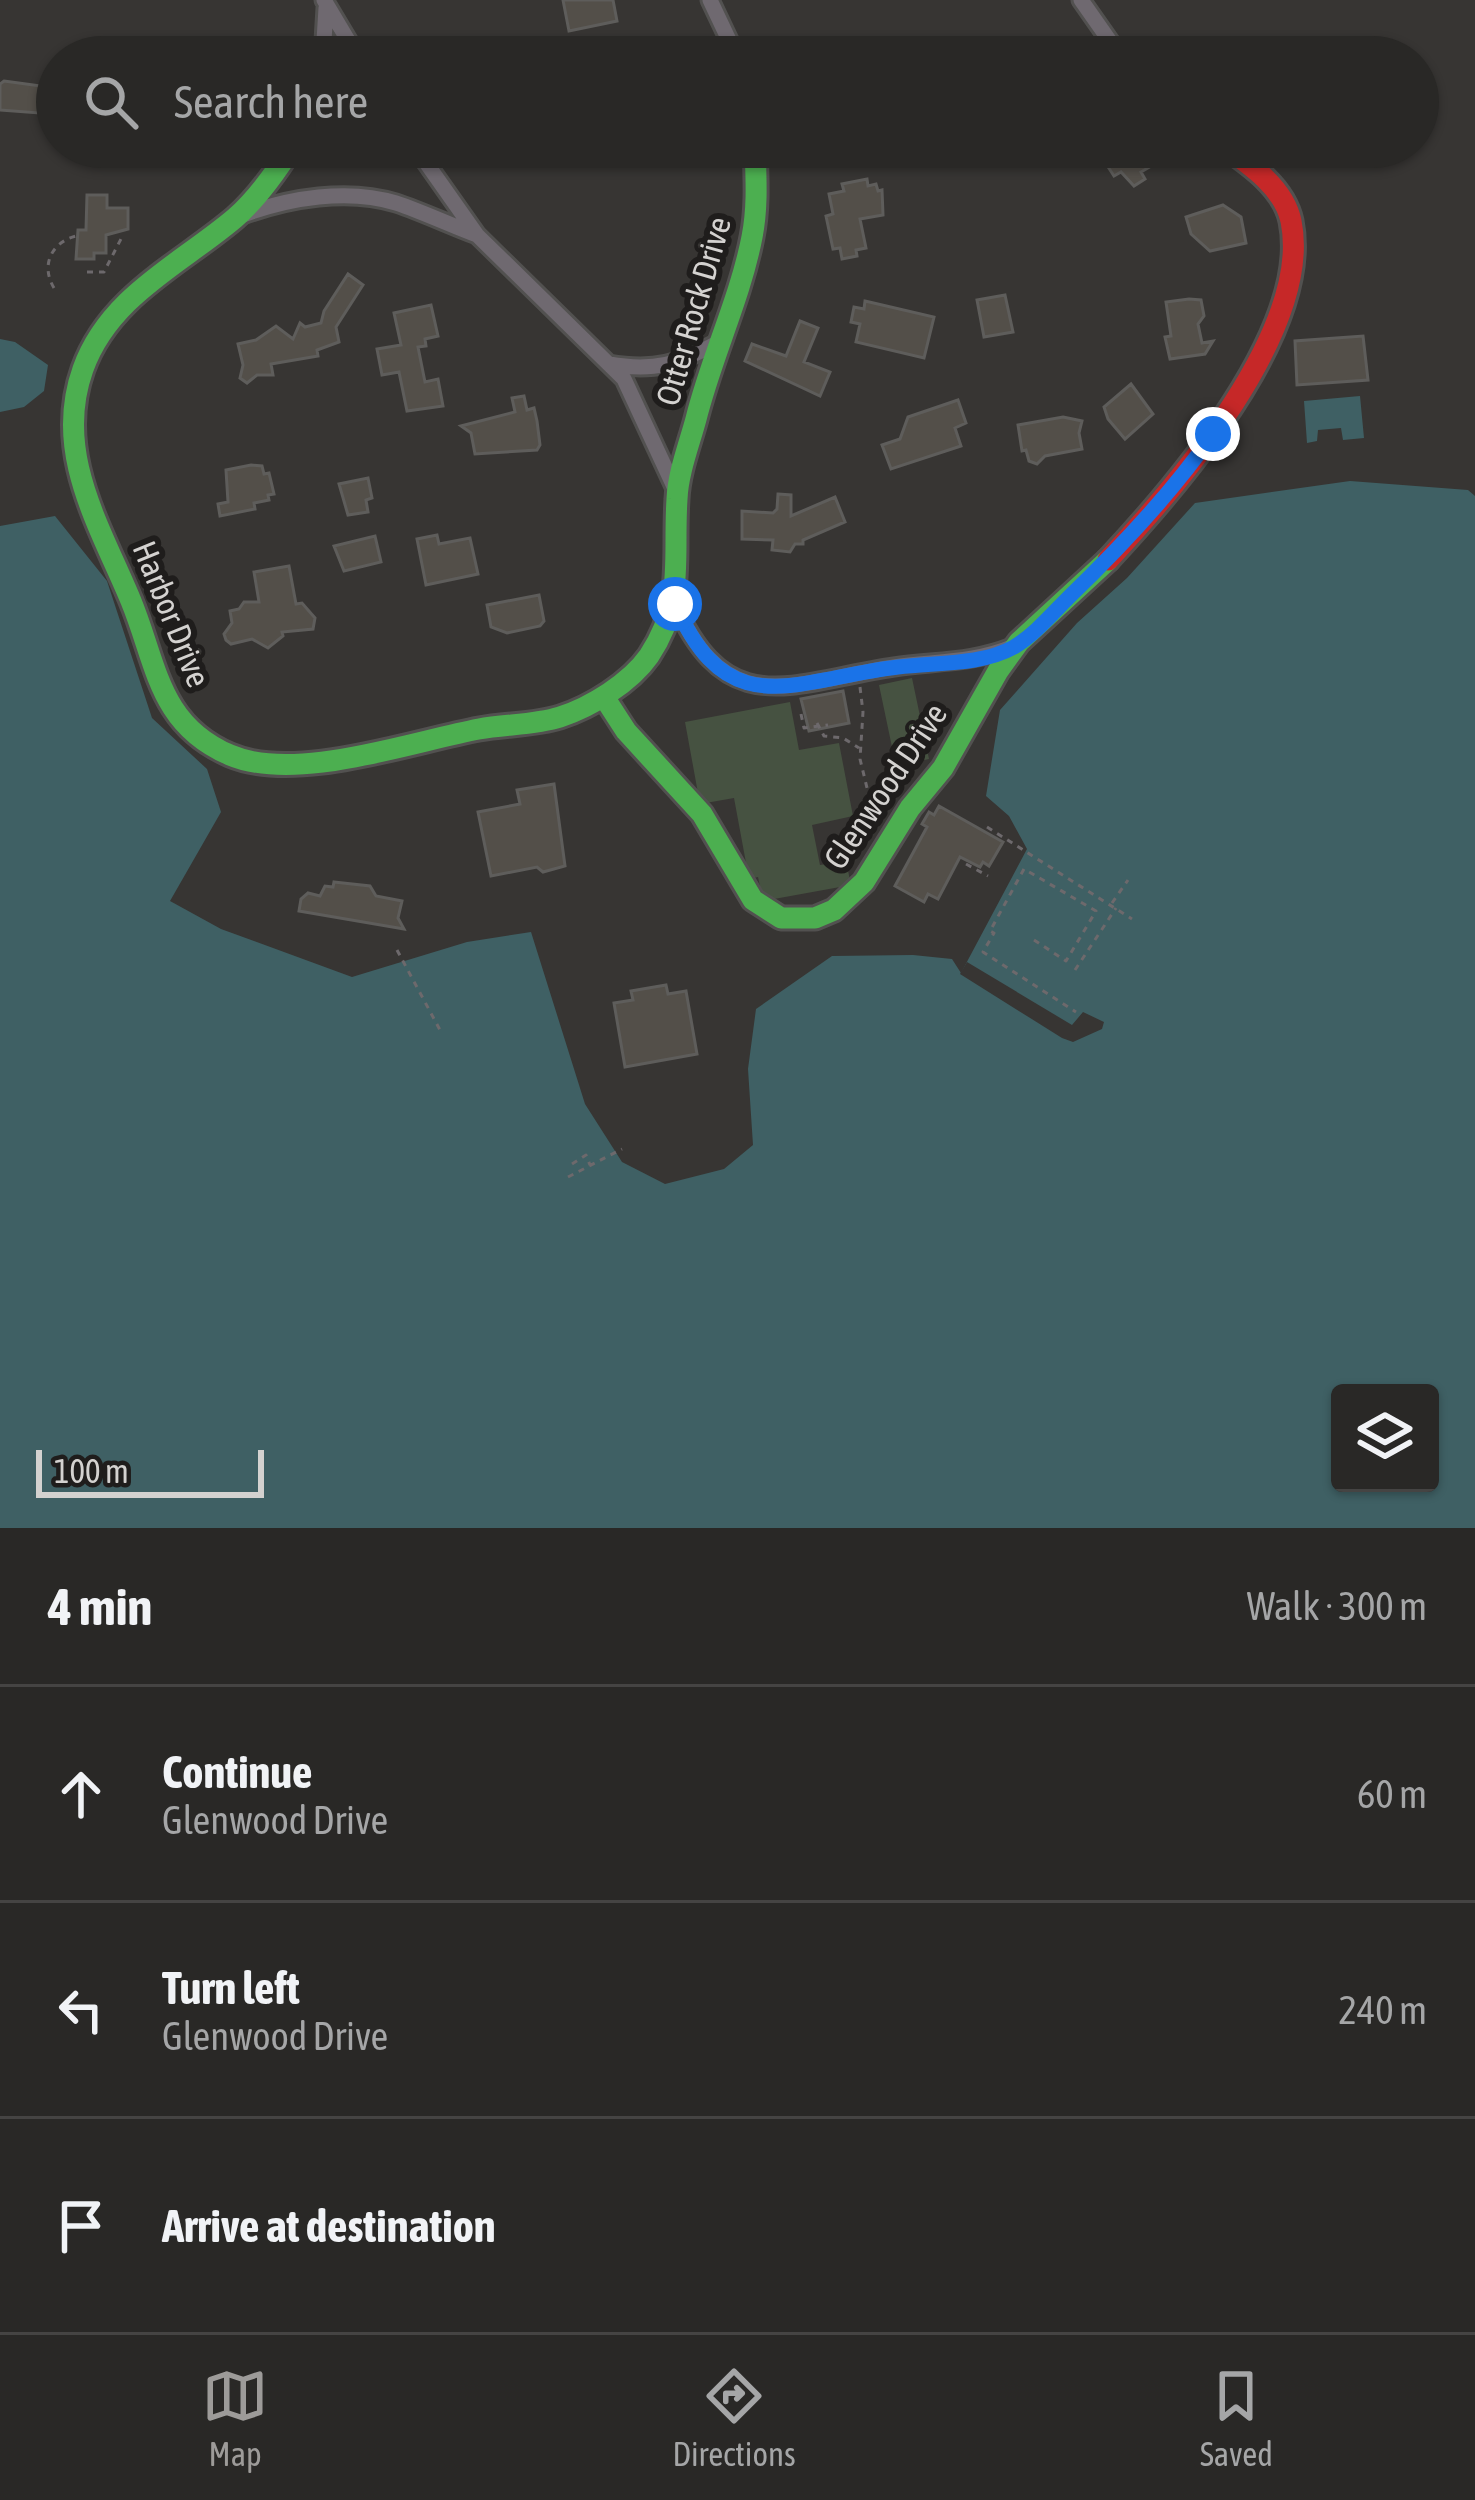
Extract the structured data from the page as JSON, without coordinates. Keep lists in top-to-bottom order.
{
  "streets": {
    "street": ["Otter Rock Drive", "Harbor Drive", "Glenwood Drive"]
  },
  "crossings": [
    ["Otter Rock Drive", "Harbor Drive"],
    ["Harbor Drive", "Glenwood Drive"]
  ],
  "scale_bar": "100 m",
  "page": {
    "search": "Search here",
    "scale": "100 m",
    "heading": ["4 min", "Walk · 300 m"],
    "list": [
      ["Continue", "Glenwood Drive", "60 m"],
      ["Turn left", "Glenwood Drive", "240 m"],
      "Arrive at destination"
    ],
    "nav": ["Map", "Directions", "Saved"]
  }
}
